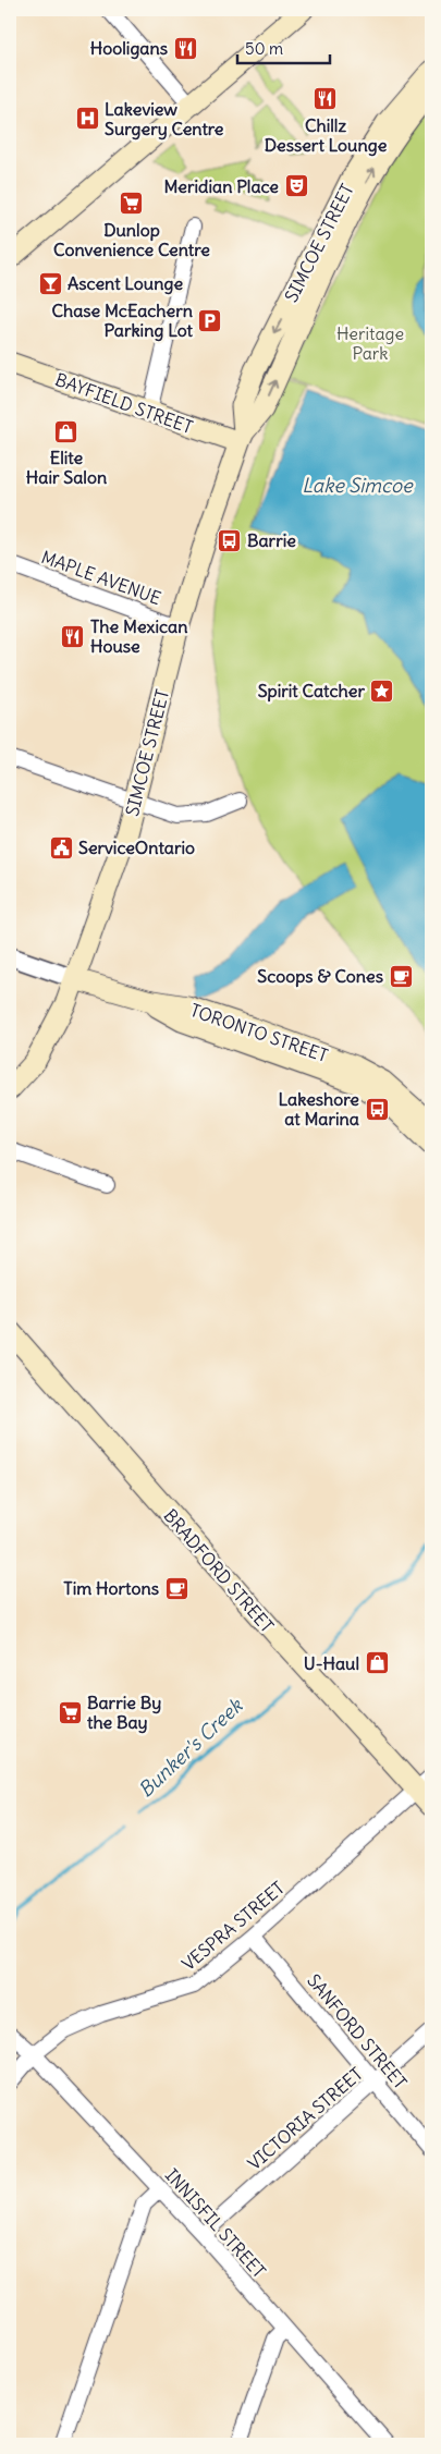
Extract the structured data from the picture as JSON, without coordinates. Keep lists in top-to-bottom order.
{
  "streets": {
    "main road": [
      "SIMCOE STREET",
      "BAYFIELD STREET",
      "TORONTO STREET",
      "BRADFORD STREET"
    ],
    "street": [
      "MAPLE AVENUE",
      "VESPRA STREET",
      "SANFORD STREET",
      "VICTORIA STREET",
      "INNISFIL STREET"
    ]
  },
  "crossings": [
    ["SIMCOE STREET", "BAYFIELD STREET"],
    ["SIMCOE STREET", "MAPLE AVENUE"],
    ["SIMCOE STREET", "TORONTO STREET"],
    ["BRADFORD STREET", "VESPRA STREET"],
    ["VESPRA STREET", "SANFORD STREET"],
    ["VESPRA STREET", "INNISFIL STREET"],
    ["SANFORD STREET", "VICTORIA STREET"],
    ["VICTORIA STREET", "INNISFIL STREET"]
  ],
  "water": ["Lake Simcoe", "Bunker's Creek"],
  "parks": ["Heritage Park"],
  "places": {
    "restaurant": ["Hooligans", "Chillz Dessert Lounge", "The Mexican House"],
    "hospital": ["Lakeview Surgery Centre"],
    "theatre": ["Meridian Place"],
    "supermarket": ["Dunlop Convenience Centre", "Barrie By the Bay"],
    "bar": ["Ascent Lounge"],
    "parking": ["Chase McEachern Parking Lot"],
    "shop": ["Elite Hair Salon", "U-Haul"],
    "bus stop": ["Barrie", "Lakeshore at Marina"],
    "place": ["Spirit Catcher"],
    "public building": ["ServiceOntario"],
    "cafe": ["Scoops & Cones", "Tim Hortons"]
  },
  "scale_bar": "50 m"
}
